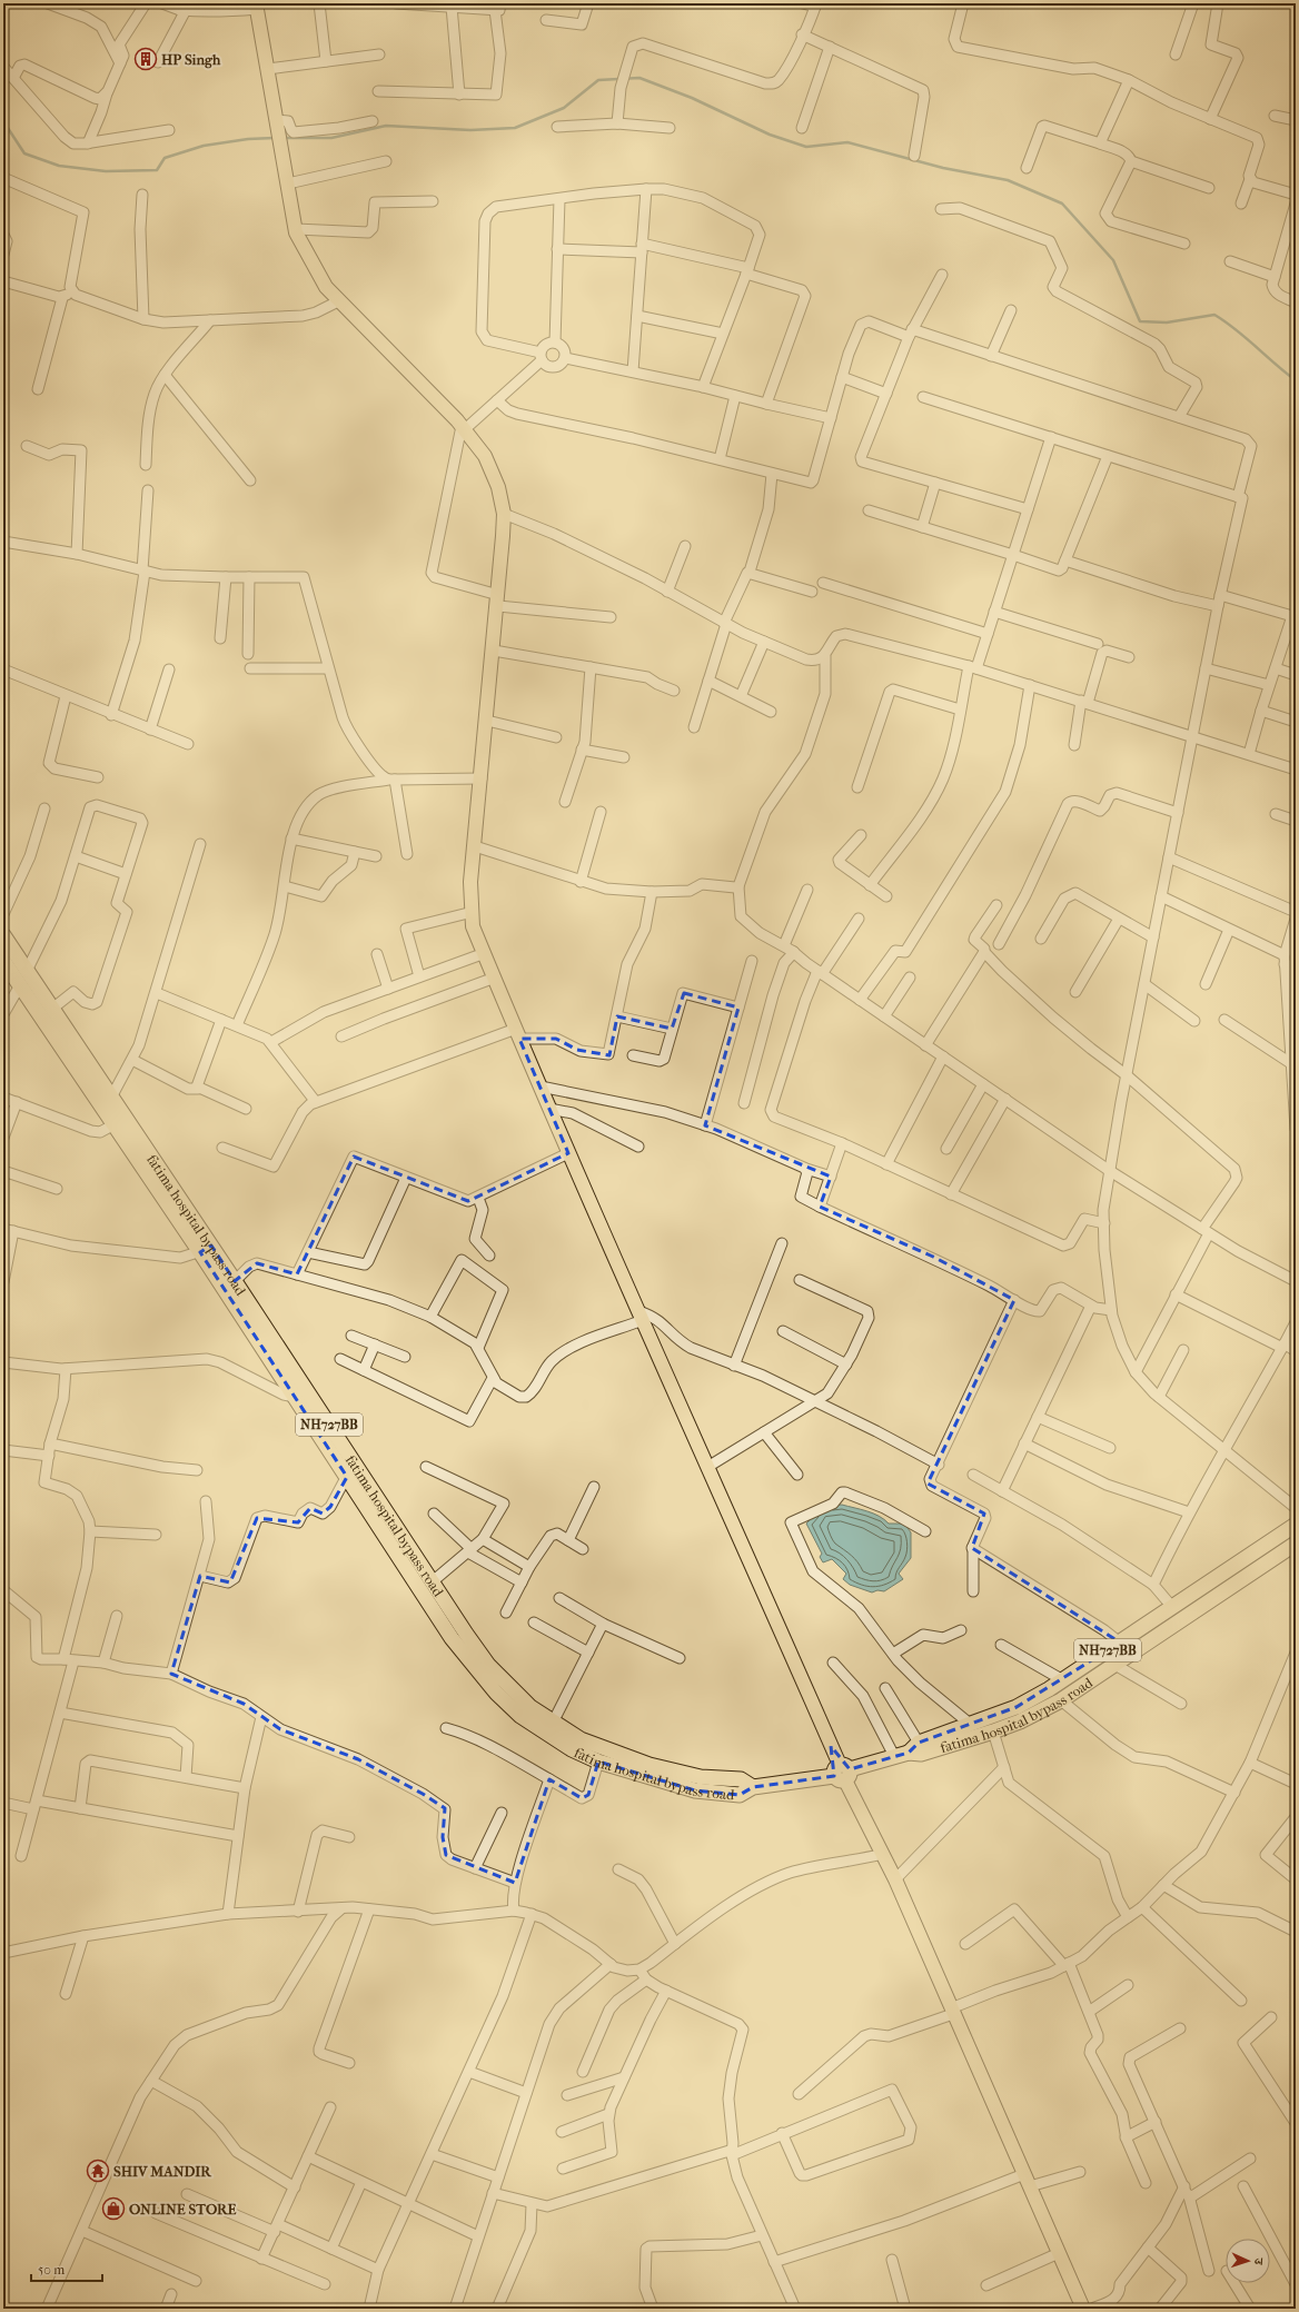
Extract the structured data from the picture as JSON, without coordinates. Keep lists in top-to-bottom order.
{
  "streets": {
    "highway": ["fatima hospital bypass road", "NH727BB"]
  },
  "places": {
    "building": ["HP Singh"],
    "temple": ["SHIV MANDIR"],
    "shop": ["ONLINE STORE"]
  },
  "scale_bar": "50 m",
  "north": "right"
}
